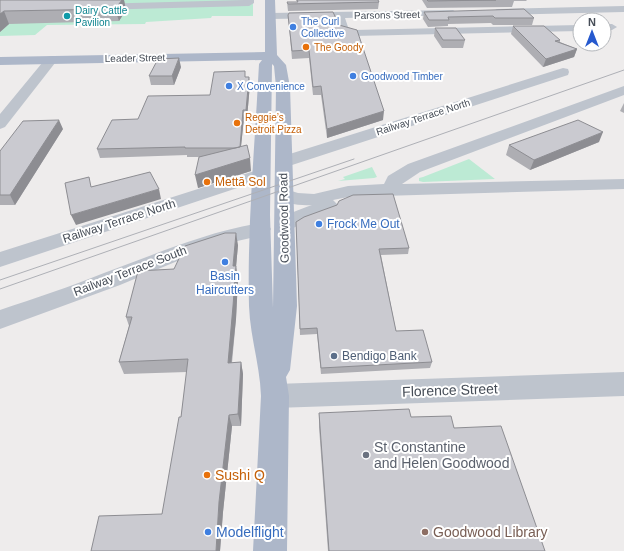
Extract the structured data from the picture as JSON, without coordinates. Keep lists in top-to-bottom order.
{
  "streets": {
    "main road": ["Leader Street", "Goodwood Road"],
    "street": [
      "Parsons Street",
      "Railway Terrace North",
      "Railway Terrace South",
      "Florence Street"
    ]
  },
  "crossings": [
    ["Parsons Street", "Goodwood Road"],
    ["Leader Street", "Goodwood Road"],
    ["Railway Terrace North", "Goodwood Road"],
    ["Goodwood Road", "Railway Terrace South"],
    ["Goodwood Road", "Florence Street"]
  ],
  "places": [
    "Dairy Cattle Pavilion",
    "The Curl Collective",
    "The Goody",
    "Goodwood Timber",
    "X Convenience",
    "Reggie’s Detroit Pizza",
    "Mettā Sol",
    "Frock Me Out",
    "Basin Haircutters",
    "Bendigo Bank",
    "St Constantine and Helen Goodwood",
    "Sushi Q",
    "Modelflight",
    "Goodwood Library"
  ],
  "north": "top"
}
